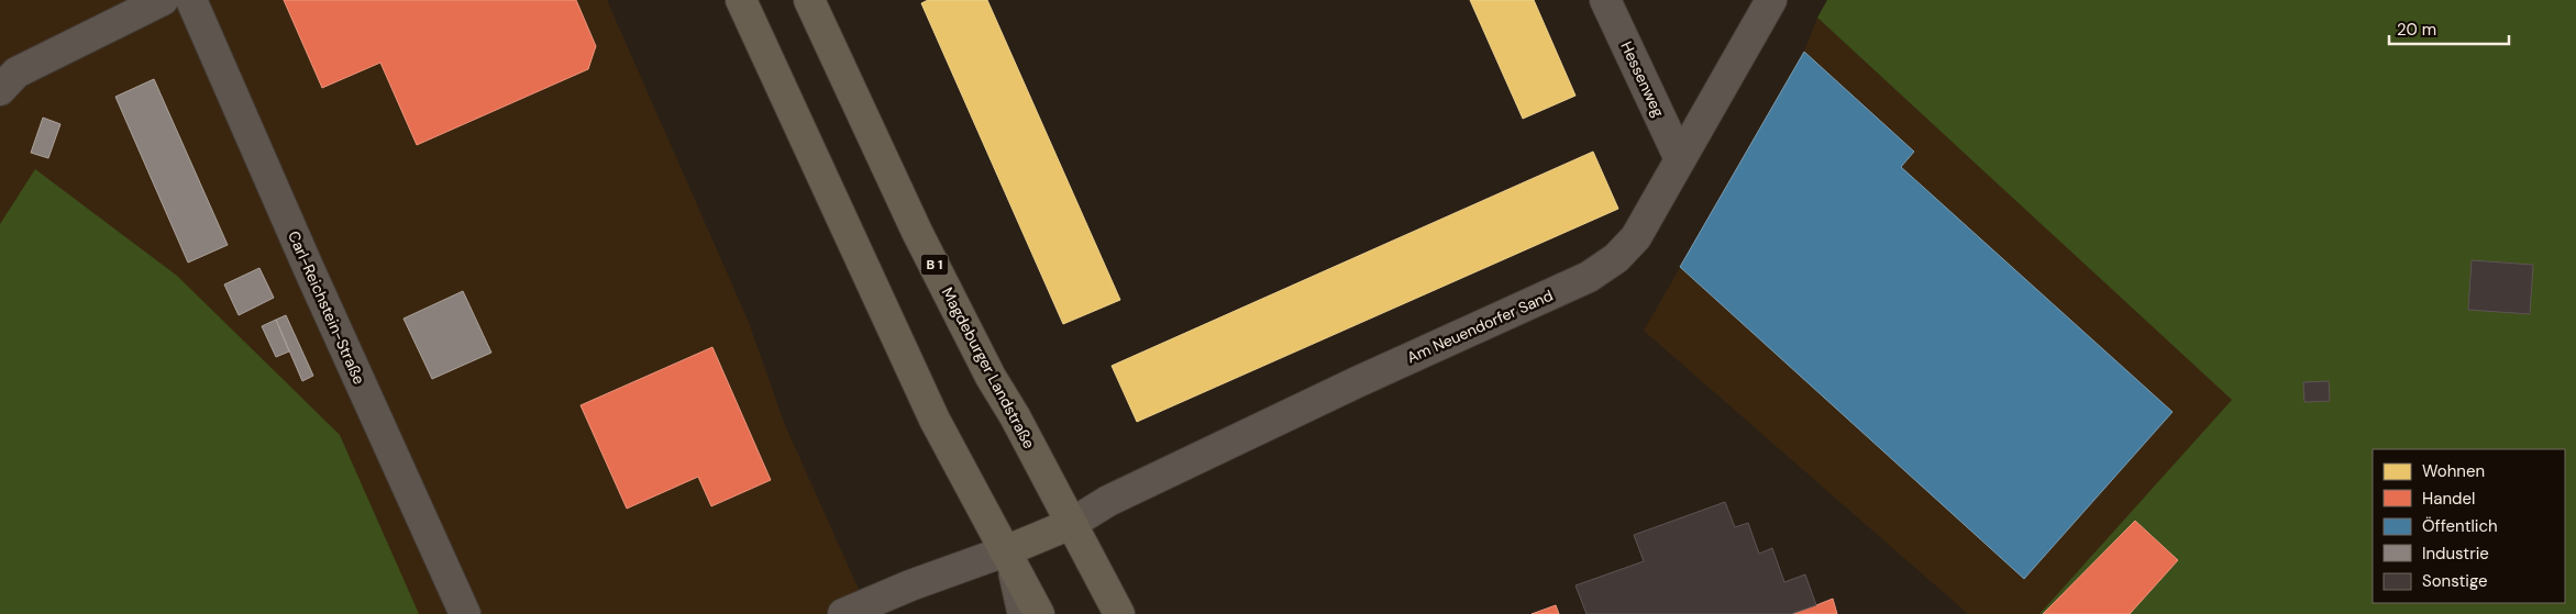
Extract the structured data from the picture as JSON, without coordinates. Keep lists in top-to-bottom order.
{
  "streets": {
    "main road": ["B 1", "Magdeburger Landstraße"],
    "street": ["Hessenweg", "Carl-Reichstein-Straße", "Am Neuendorfer Sand"]
  },
  "crossings": [
    ["Hessenweg", "Am Neuendorfer Sand"],
    ["Am Neuendorfer Sand", "Magdeburger Landstraße"]
  ],
  "legend": [
    "Wohnen",
    "Handel",
    "Öffentlich",
    "Industrie",
    "Sonstige"
  ],
  "scale_bar": "20 m"
}
